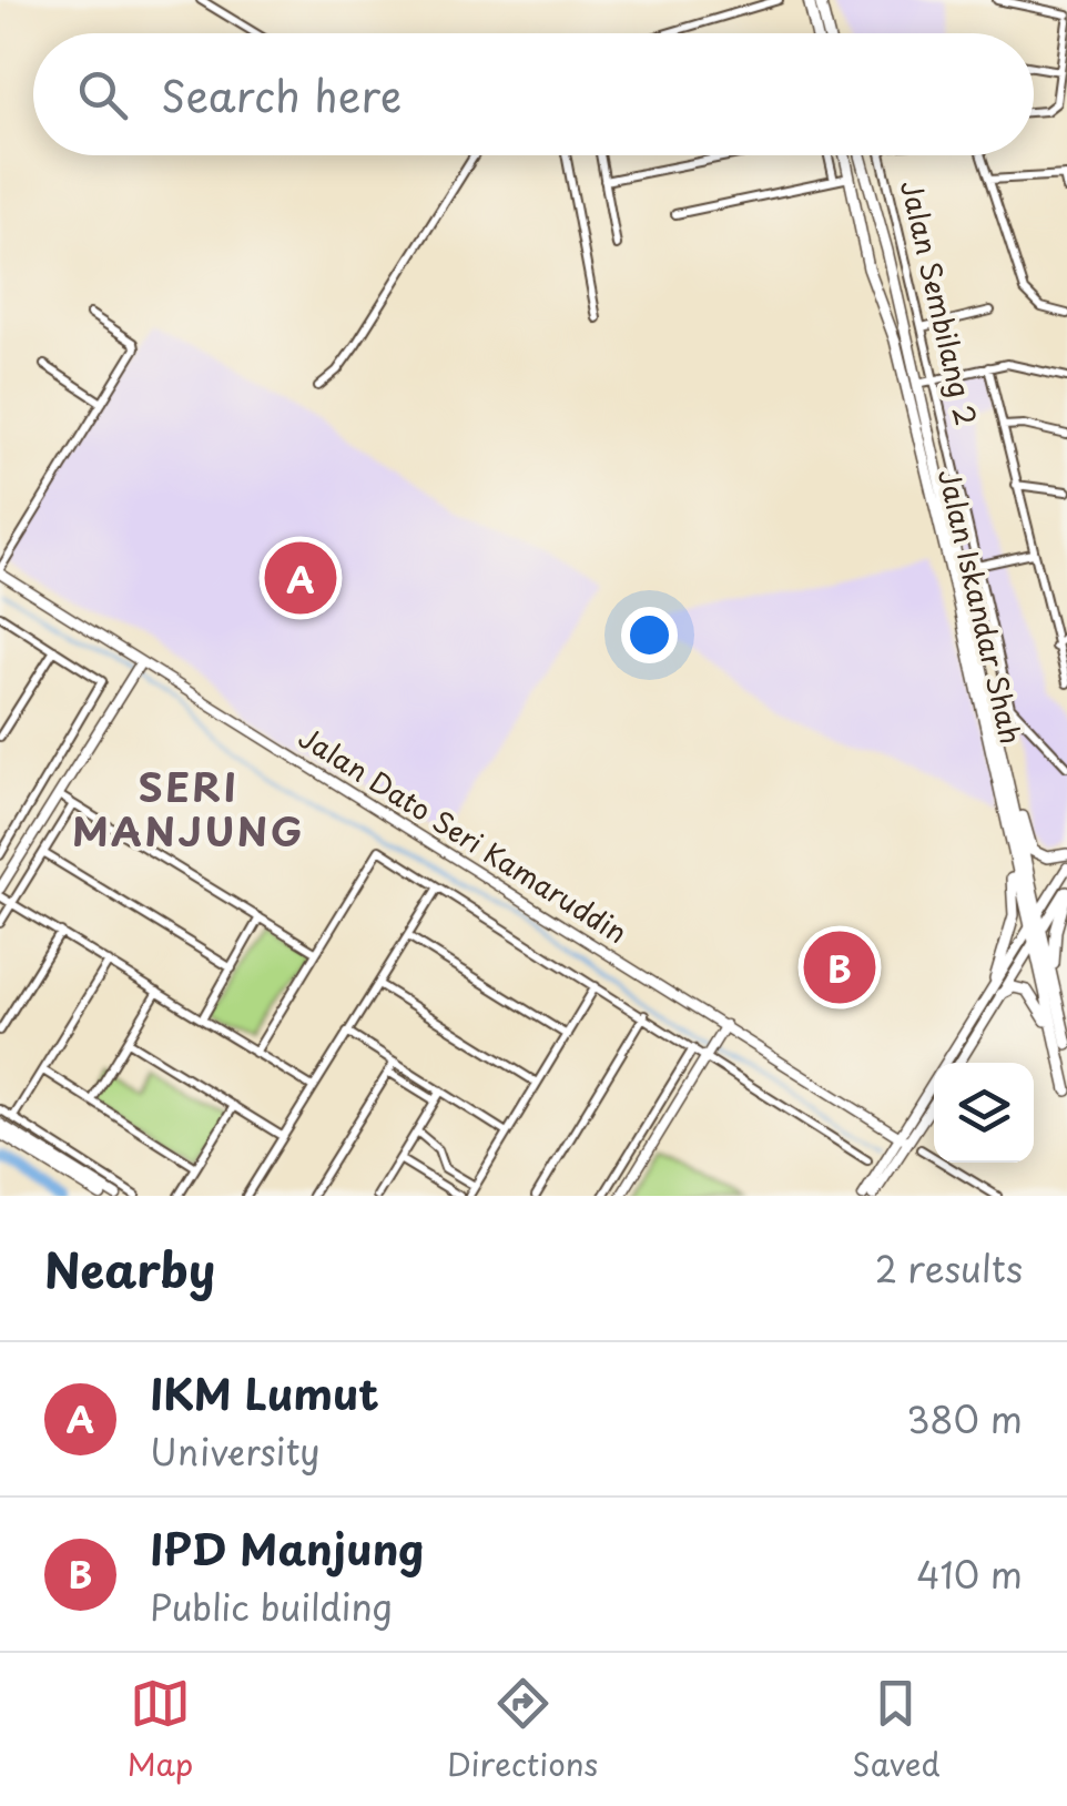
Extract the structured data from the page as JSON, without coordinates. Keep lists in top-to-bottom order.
{
  "streets": {
    "main road": ["Jalan Iskandar Shah"],
    "street": ["Jalan Sembilang 2", "Jalan Dato Seri Kamaruddin"]
  },
  "districts": ["SERI MANJUNG"],
  "page": {
    "search": "Search here",
    "pins": ["A", "B"],
    "heading": ["Nearby", "2 results"],
    "list": [
      {
        "mark": "A",
        "name": "IKM Lumut",
        "note": "University",
        "value": "380 m"
      },
      {
        "mark": "B",
        "name": "IPD Manjung",
        "note": "Public building",
        "value": "410 m"
      }
    ],
    "nav": ["Map", "Directions", "Saved"]
  }
}
